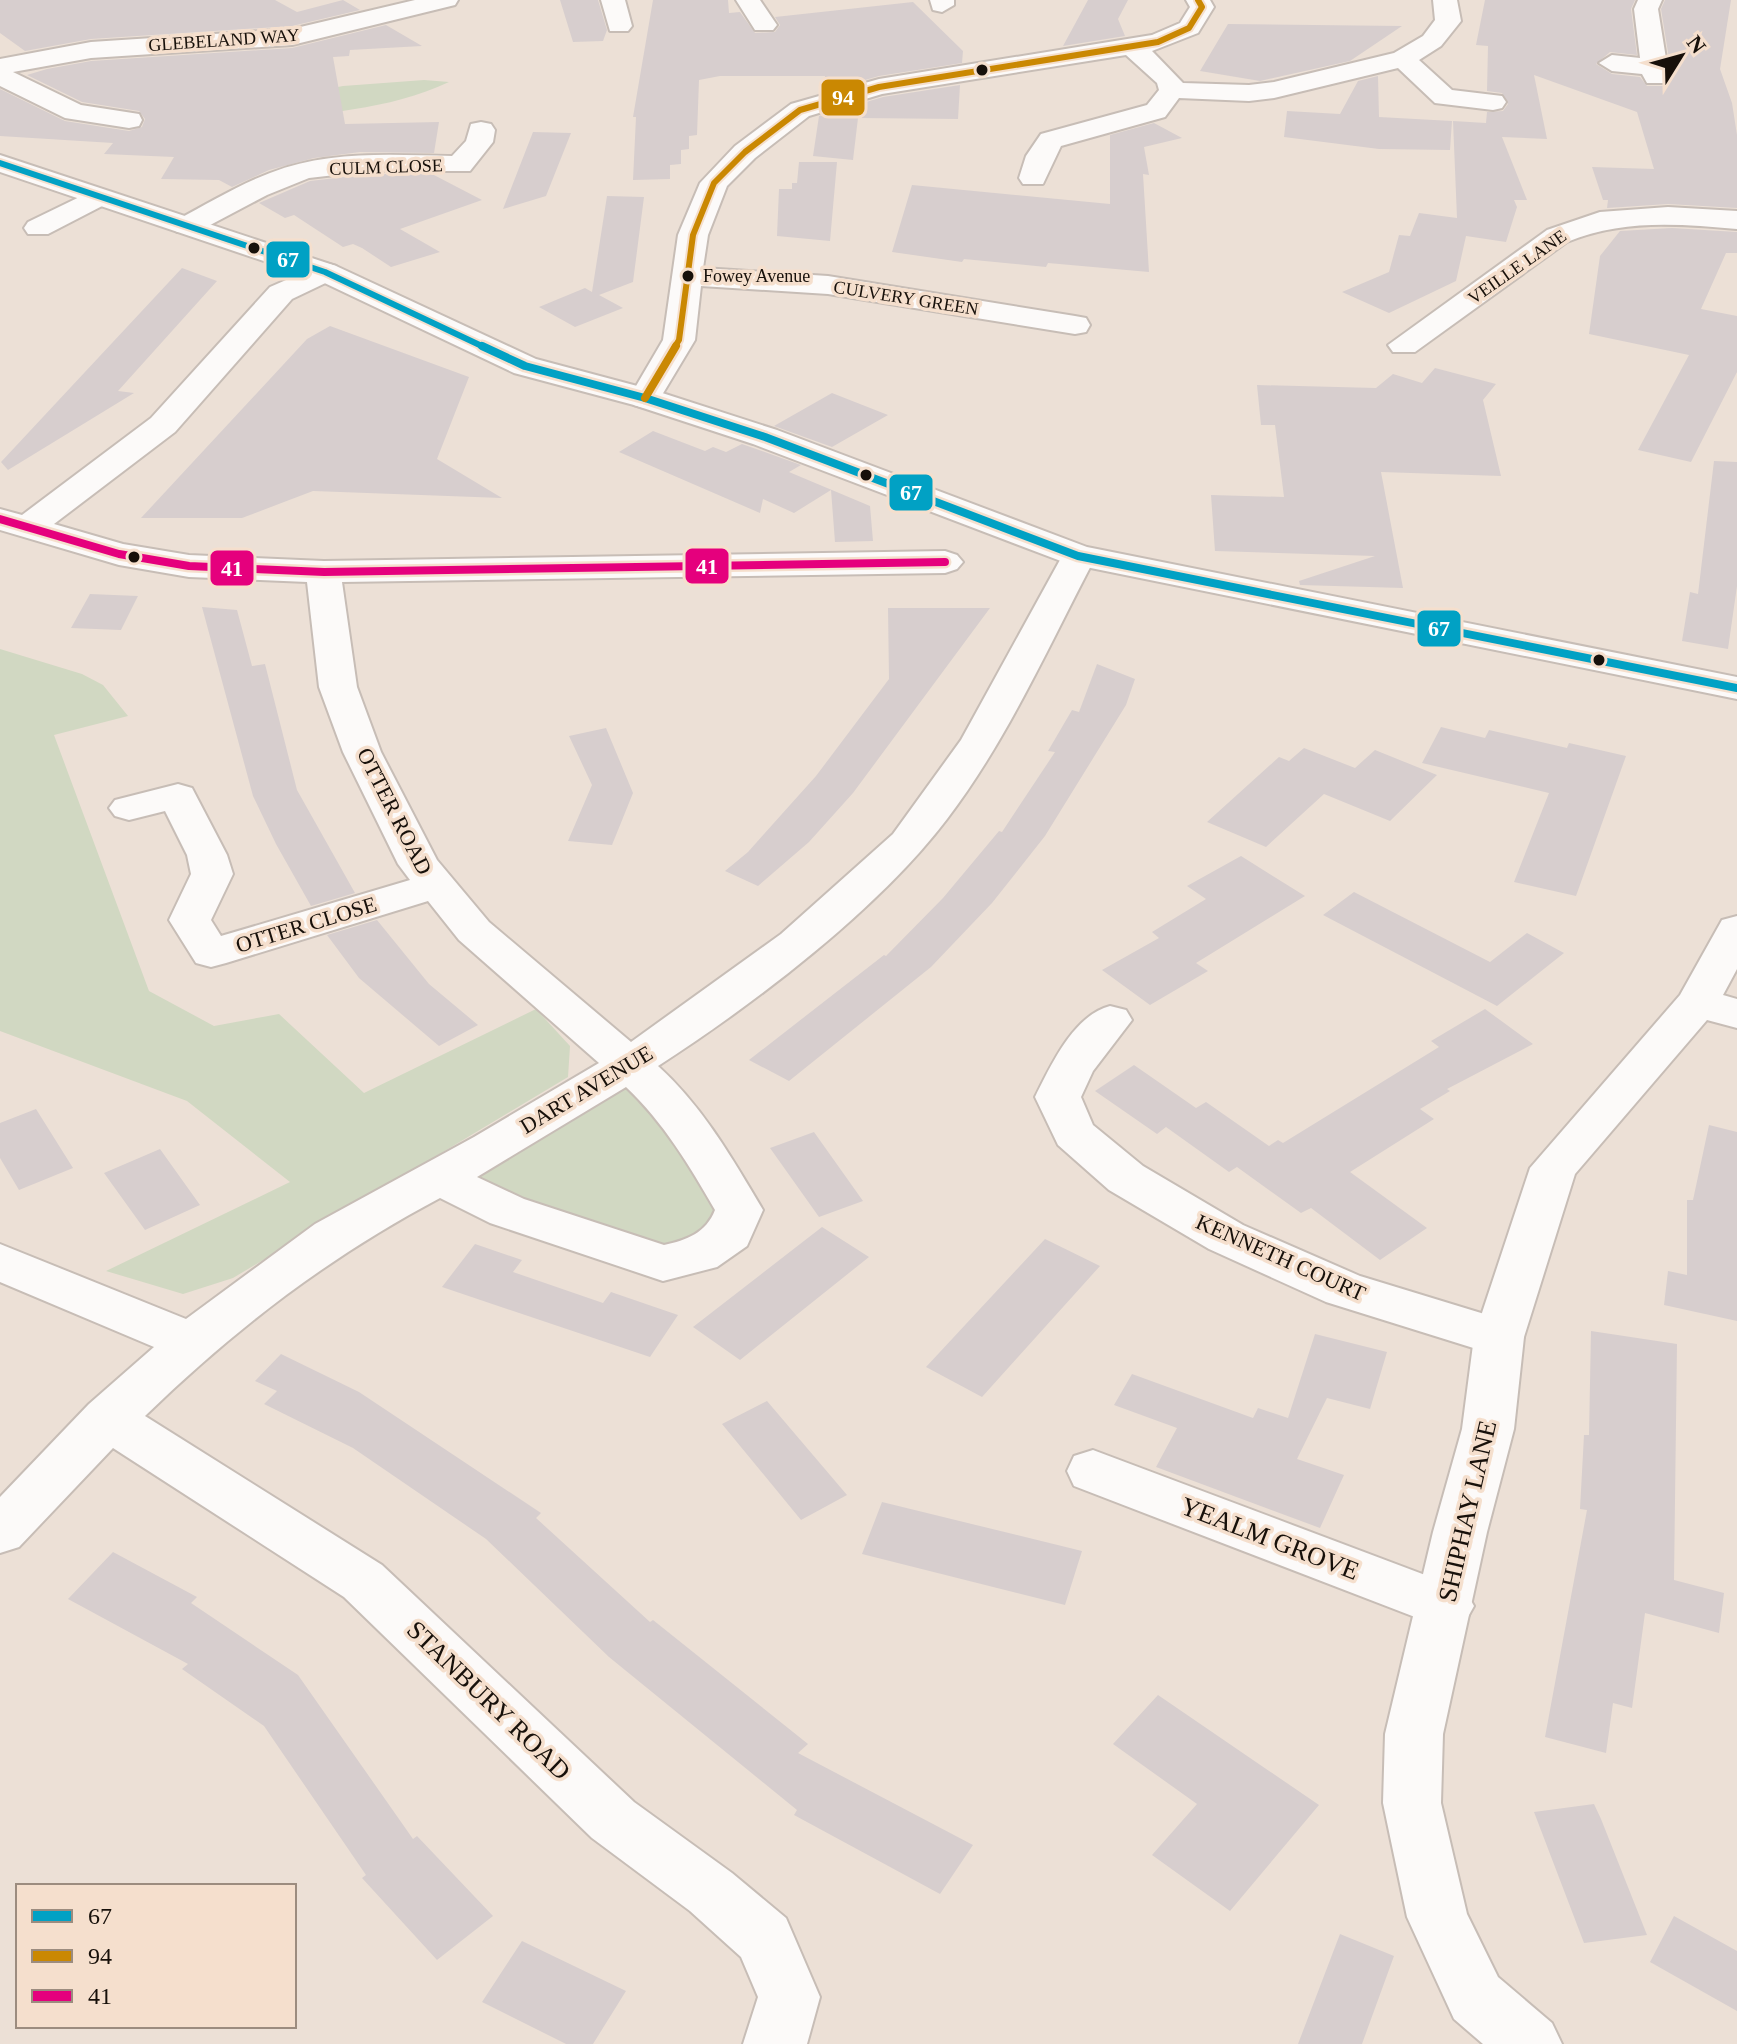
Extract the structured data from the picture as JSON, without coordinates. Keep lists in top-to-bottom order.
{
  "streets": {
    "street": [
      "GLEBELAND WAY",
      "CULM CLOSE",
      "VEILLE LANE",
      "CULVERY GREEN",
      "OTTER ROAD",
      "OTTER CLOSE",
      "DART AVENUE",
      "KENNETH COURT",
      "SHIPHAY LANE",
      "YEALM GROVE",
      "STANBURY ROAD"
    ]
  },
  "crossings": [
    ["OTTER ROAD", "OTTER CLOSE"],
    ["OTTER ROAD", "DART AVENUE"],
    ["DART AVENUE", "STANBURY ROAD"],
    ["KENNETH COURT", "SHIPHAY LANE"],
    ["SHIPHAY LANE", "YEALM GROVE"]
  ],
  "places": ["Fowey Avenue"],
  "lines": ["transit line 94", "transit line 67", "transit line 41"],
  "legend": ["67", "94", "41"],
  "north": "top right"
}
